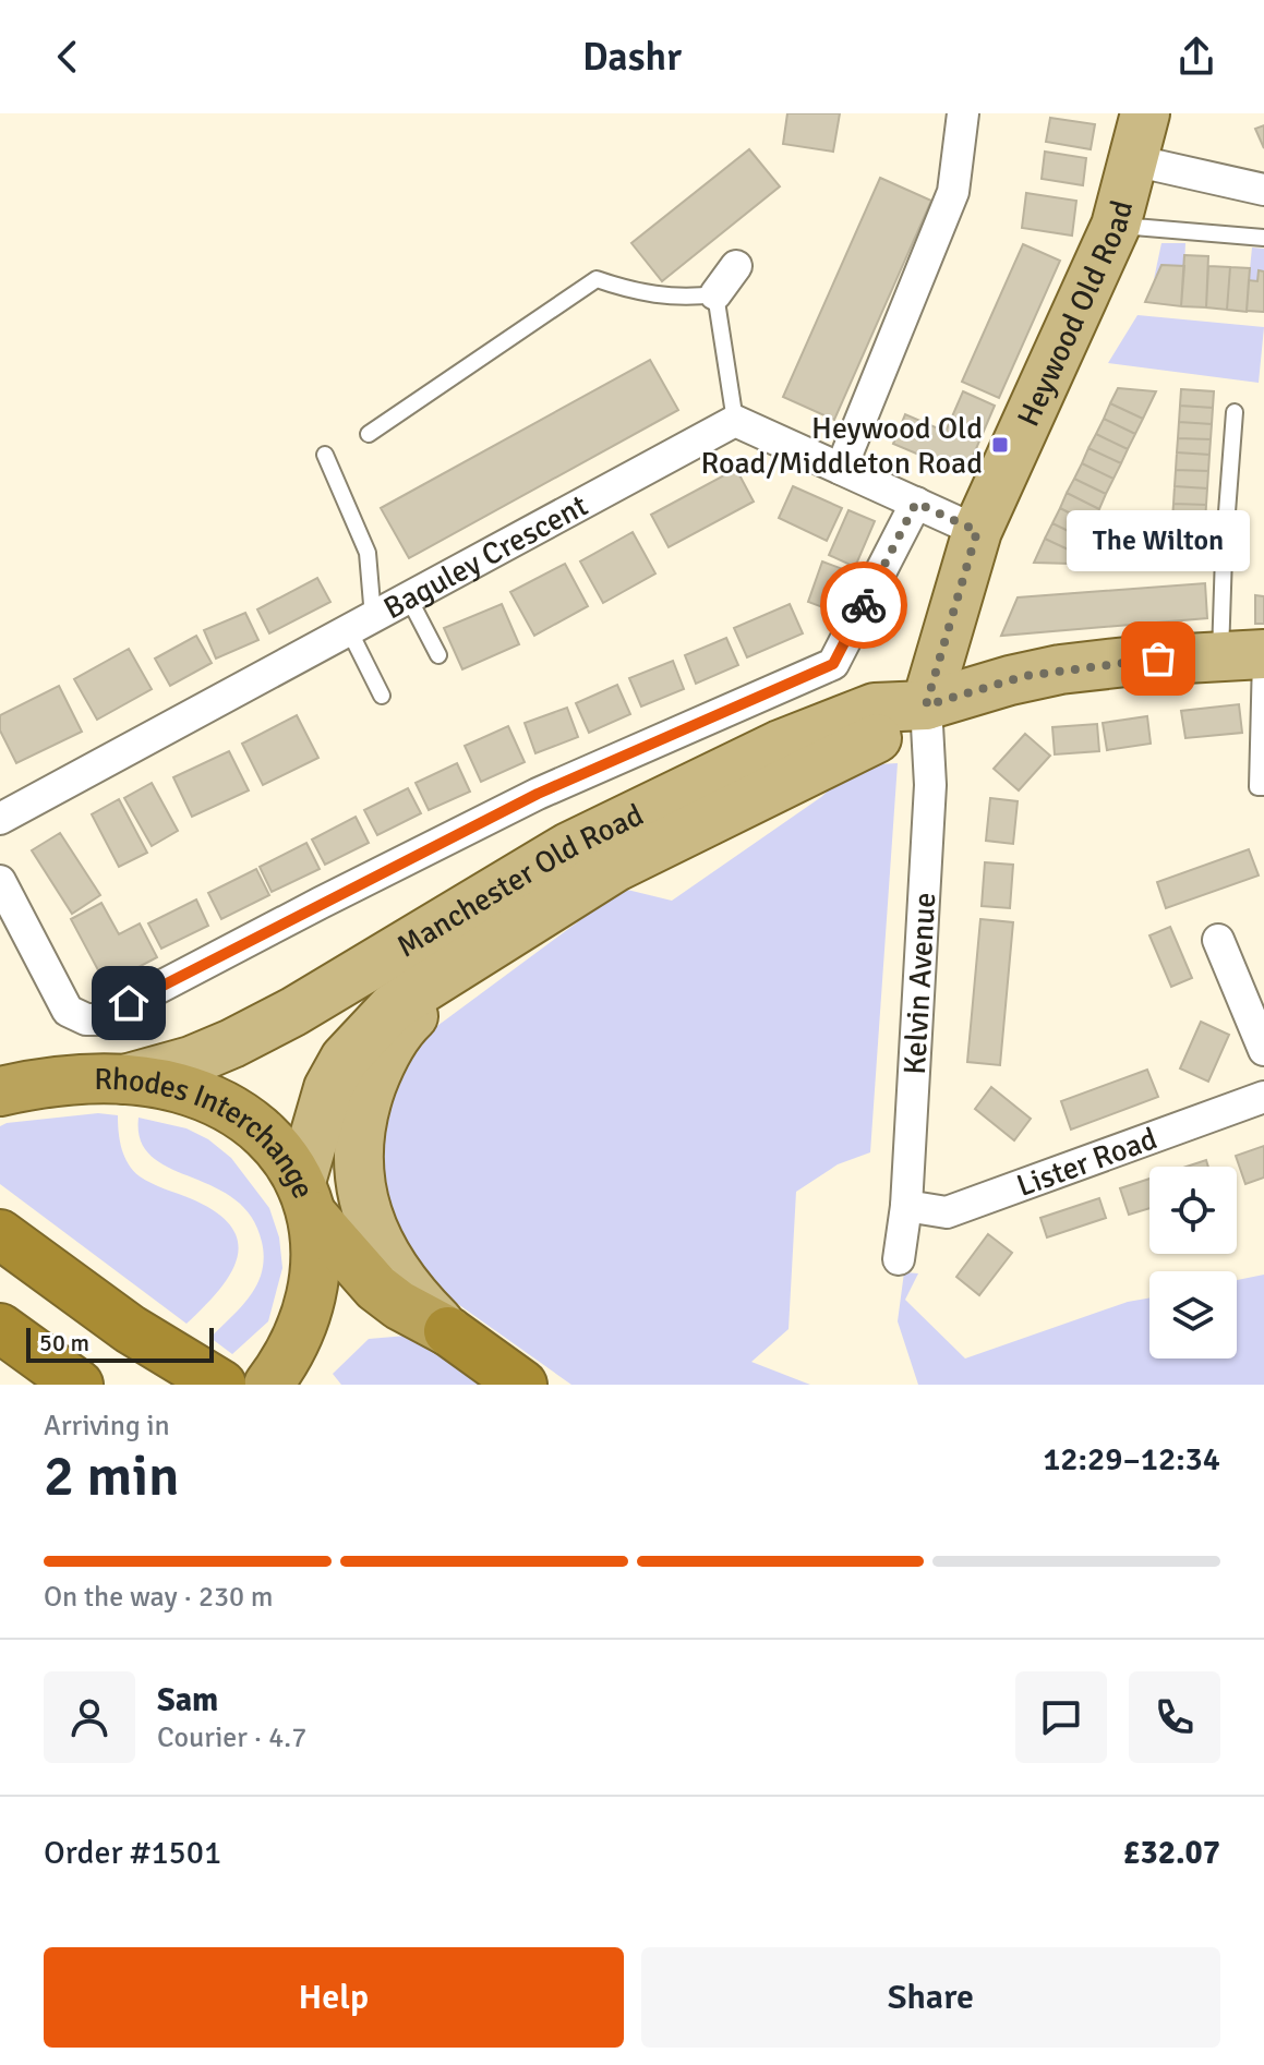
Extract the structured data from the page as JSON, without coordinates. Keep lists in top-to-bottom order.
{
  "streets": {
    "highway": ["Rhodes Interchange"],
    "main road": ["Heywood Old Road", "Manchester Old Road"],
    "street": ["Baguley Crescent", "Kelvin Avenue", "Lister Road"]
  },
  "crossings": [
    ["Heywood Old Road", "Manchester Old Road"],
    ["Heywood Old Road", "Kelvin Avenue"],
    ["Manchester Old Road", "Kelvin Avenue"],
    ["Manchester Old Road", "Rhodes Interchange"],
    ["Kelvin Avenue", "Lister Road"]
  ],
  "places": {
    "transit": ["Heywood Old Road/Middleton Road"],
    "other": ["The Wilton"]
  },
  "scale_bar": "50 m",
  "page": {
    "header": "Dashr",
    "bubble": "The Wilton",
    "scale": "50 m",
    "heading": ["2 min", "Arriving in", "12:29–12:34"],
    "panel": [
      "Sam",
      "Courier · 4.7",
      "Order #1501",
      "£32.07"
    ],
    "bar": "On the way · 230 m",
    "buttons": ["Help", "Share"]
  }
}
